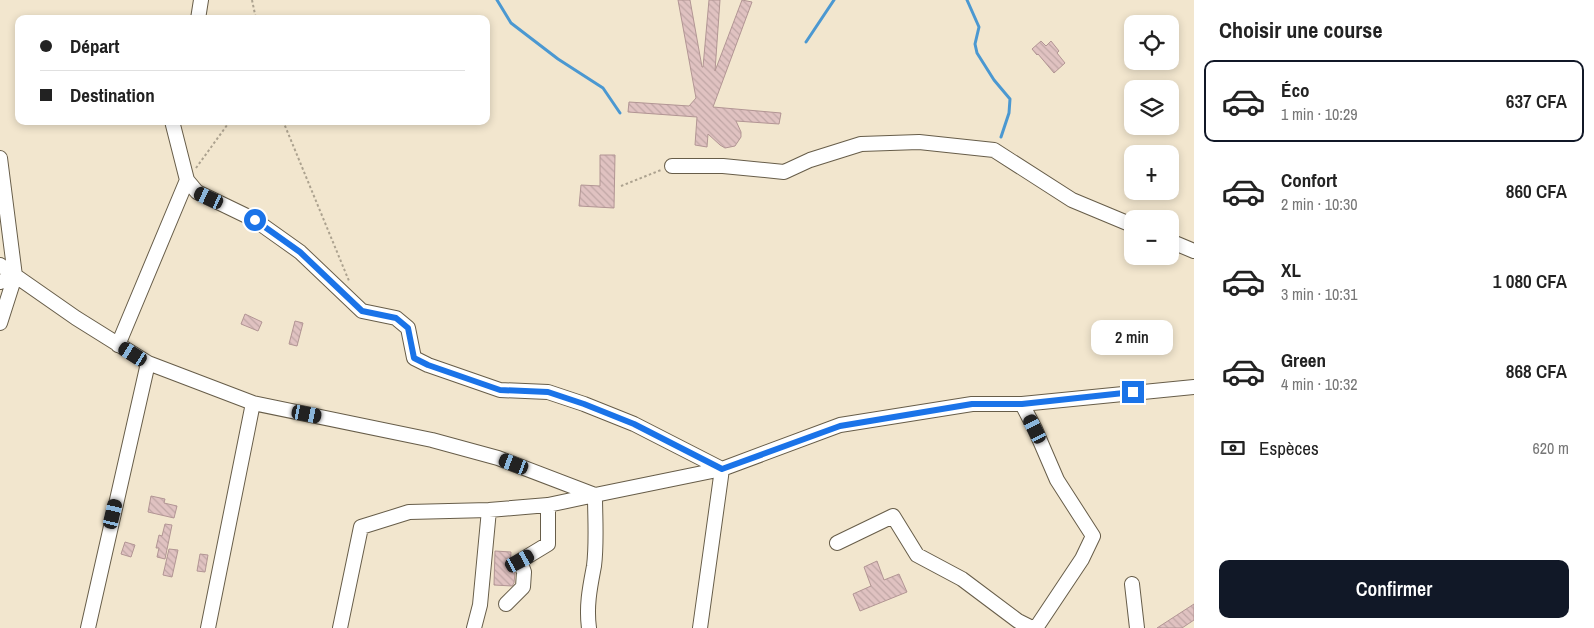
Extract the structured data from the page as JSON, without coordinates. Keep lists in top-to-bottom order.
{
  "page": {
    "heading": "Choisir une course",
    "map_buttons": ["+", "−"],
    "banner": ["Départ", "Destination"],
    "list": [
      {
        "name": "Éco",
        "note": "1 min · 10:29",
        "value": "637 CFA"
      },
      {
        "name": "Confort",
        "note": "2 min · 10:30",
        "value": "860 CFA"
      },
      {
        "name": "XL",
        "note": "3 min · 10:31",
        "value": "1 080 CFA"
      },
      {
        "name": "Green",
        "note": "4 min · 10:32",
        "value": "868 CFA"
      }
    ],
    "bubble": "2 min",
    "pay": ["Espèces", "620 m"],
    "buttons": "Confirmer"
  }
}
